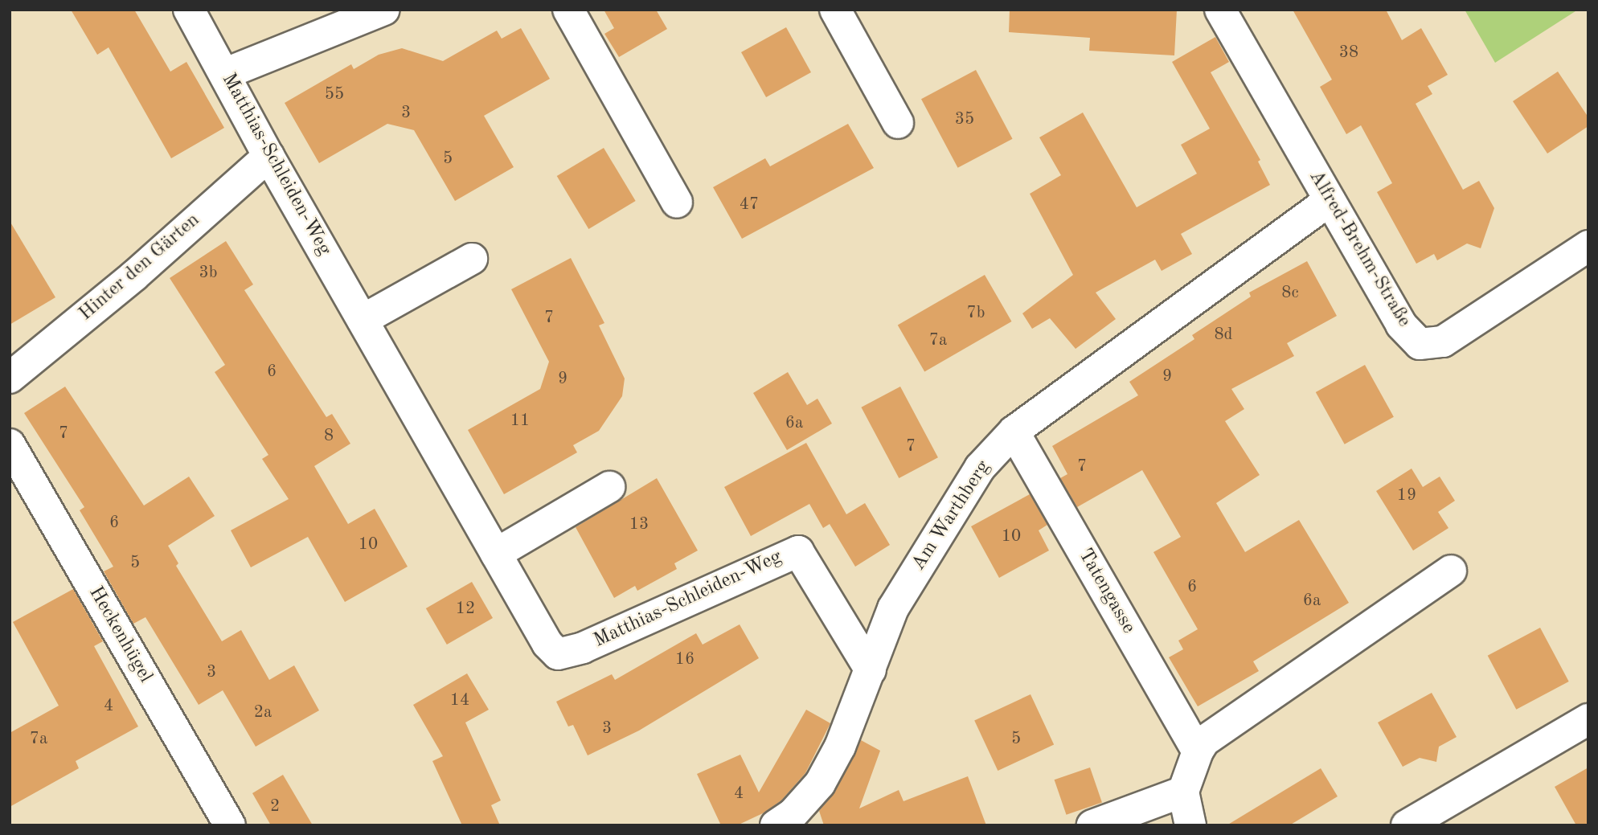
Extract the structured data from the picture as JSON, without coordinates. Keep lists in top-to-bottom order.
{
  "streets": {
    "street": [
      "Matthias-Schleiden-Weg",
      "Alfred-Brehm-Straße",
      "Hinter den Gärten",
      "Am Warthberg",
      "Tatengasse",
      "Heckenhügel"
    ]
  },
  "crossings": [
    ["Matthias-Schleiden-Weg", "Hinter den Gärten"],
    ["Matthias-Schleiden-Weg", "Am Warthberg"],
    ["Alfred-Brehm-Straße", "Am Warthberg"],
    ["Am Warthberg", "Tatengasse"]
  ],
  "house_numbers": [
    "38",
    "55",
    "3",
    "35",
    "5",
    "47",
    "3b",
    "8c",
    "7b",
    "7",
    "8d",
    "7a",
    "6",
    "9",
    "9",
    "11",
    "6a",
    "7",
    "8",
    "7",
    "7",
    "19",
    "6",
    "13",
    "10",
    "10",
    "5",
    "6",
    "6a",
    "12",
    "16",
    "3",
    "14",
    "4",
    "2a",
    "3",
    "7a",
    "5",
    "4",
    "2"
  ]
}
